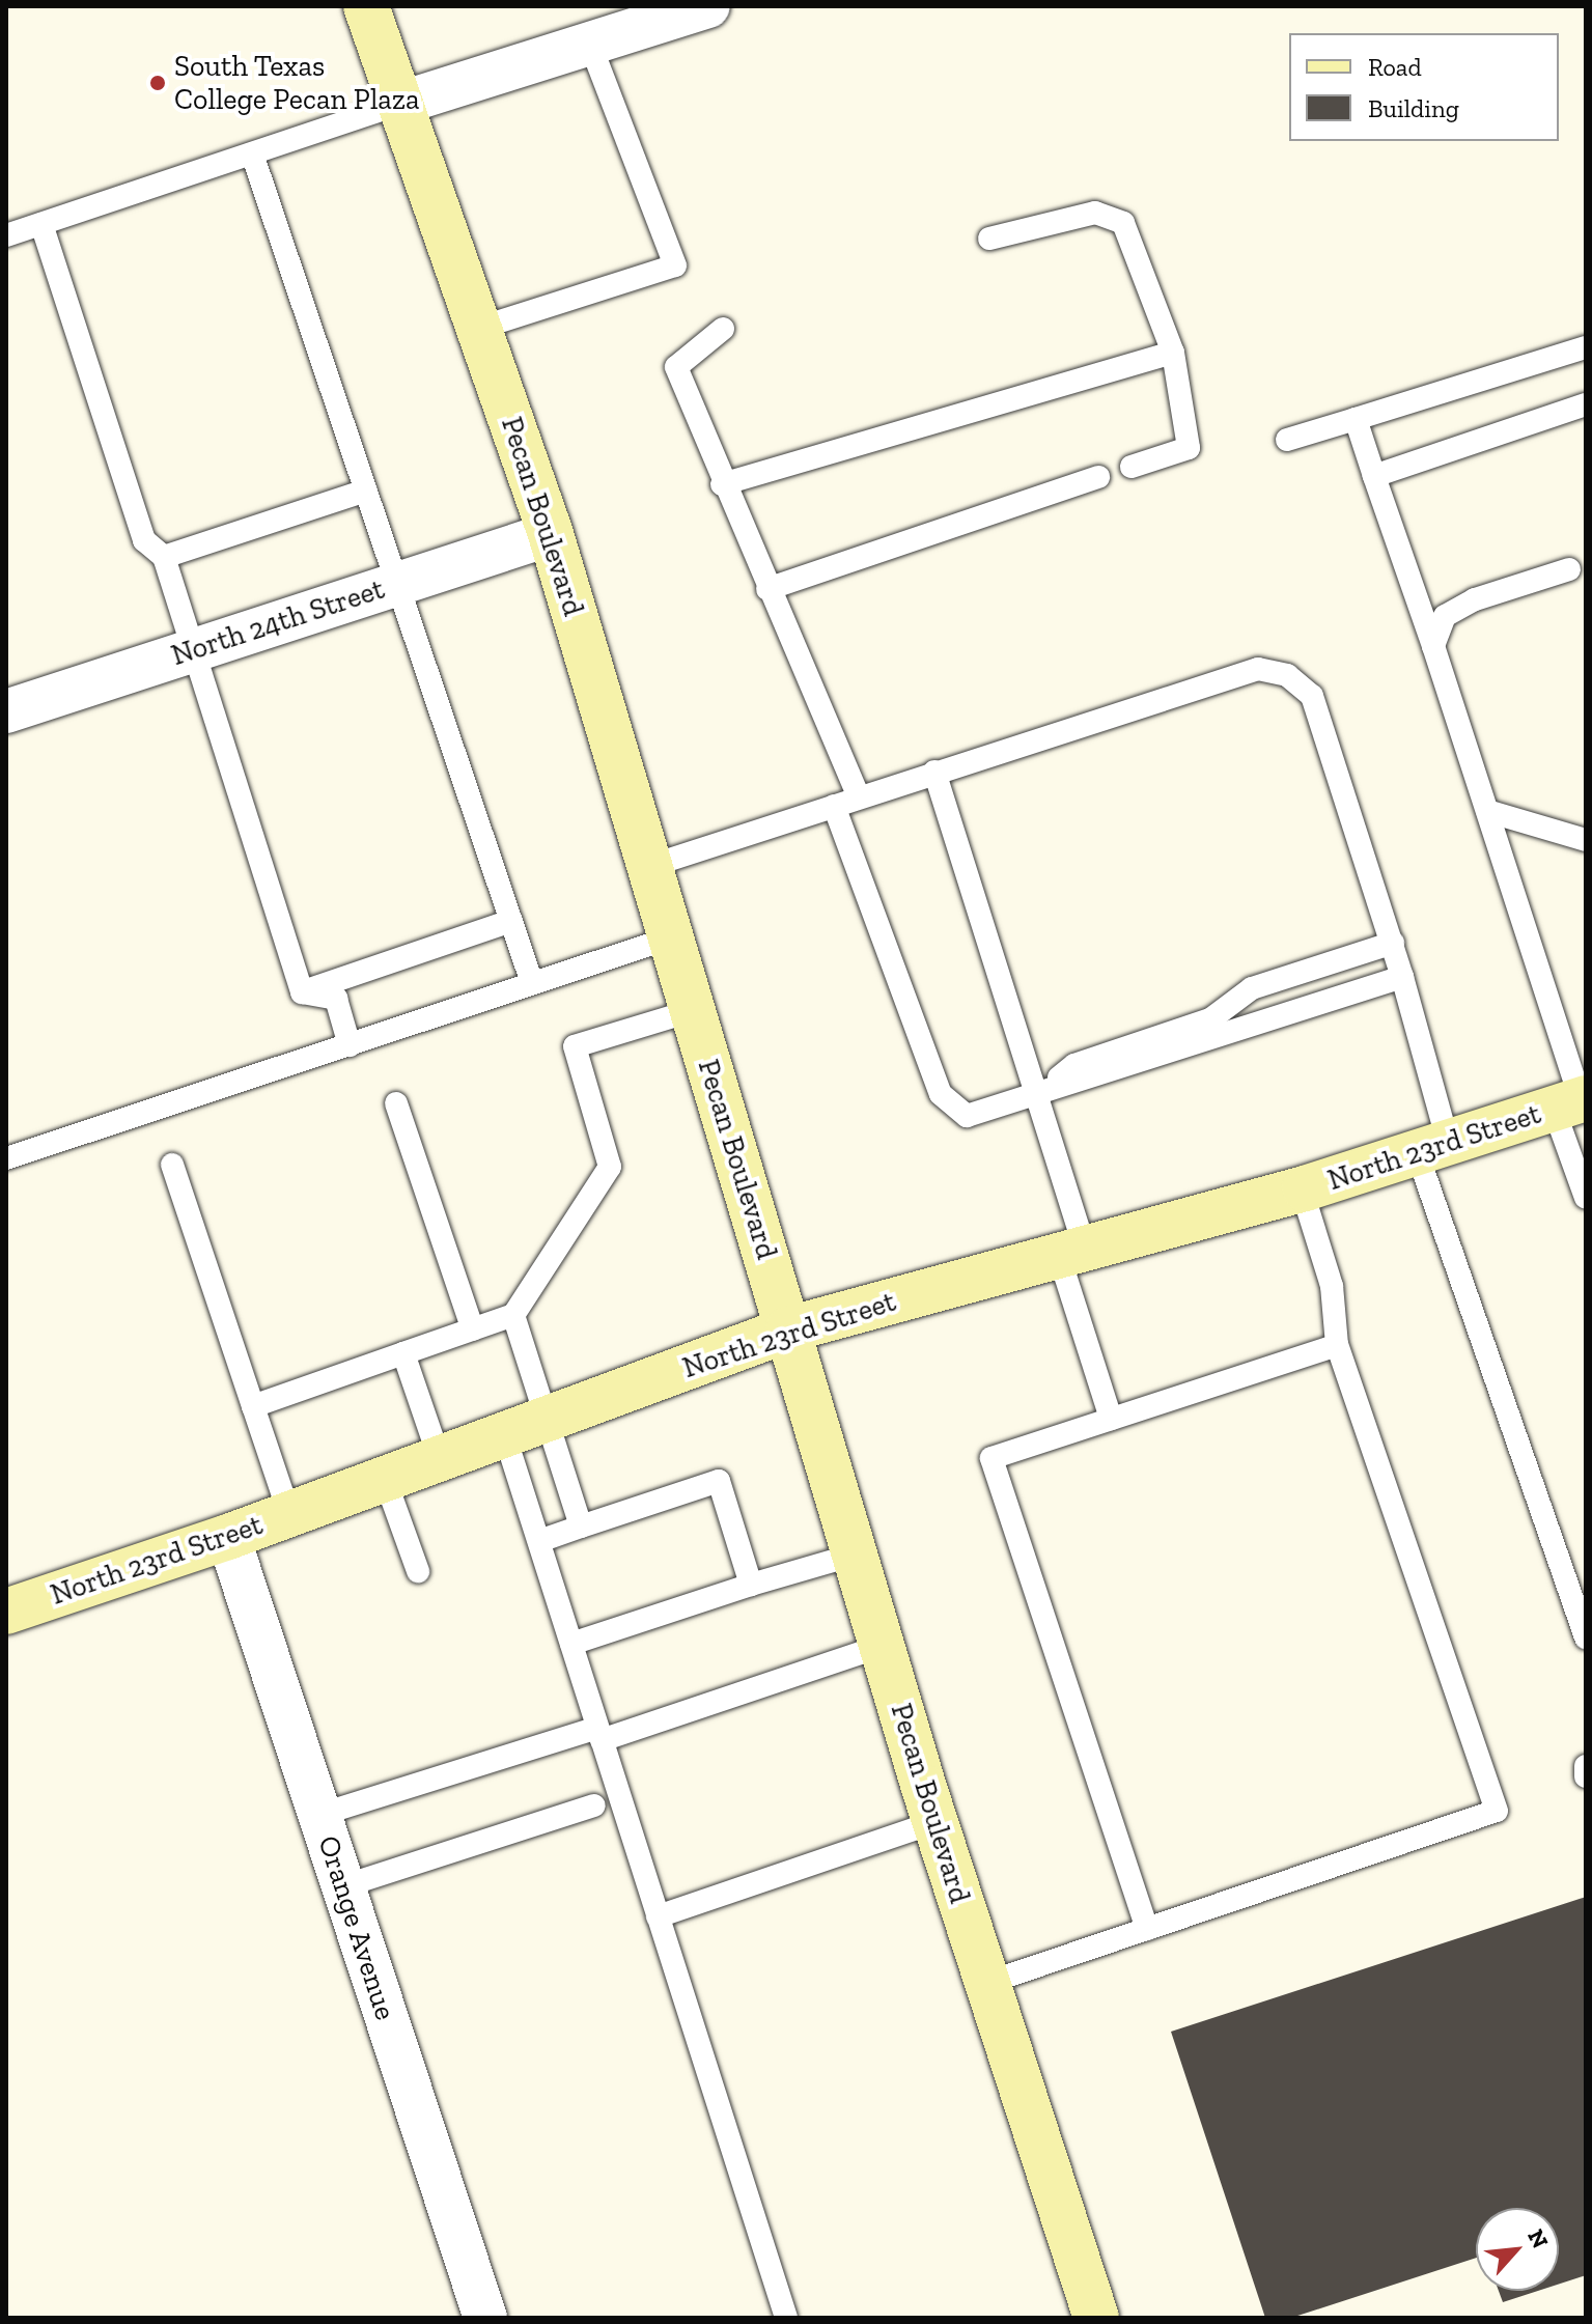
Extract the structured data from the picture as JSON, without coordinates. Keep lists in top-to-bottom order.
{
  "streets": {
    "main road": ["Pecan Boulevard", "North 23rd Street"],
    "street": ["North 24th Street", "Orange Avenue"]
  },
  "crossings": [
    ["Pecan Boulevard", "North 24th Street"],
    ["Pecan Boulevard", "North 23rd Street"],
    ["North 23rd Street", "Orange Avenue"]
  ],
  "places": ["South Texas College Pecan Plaza"],
  "legend": ["Road", "Building"],
  "north": "top right"
}
